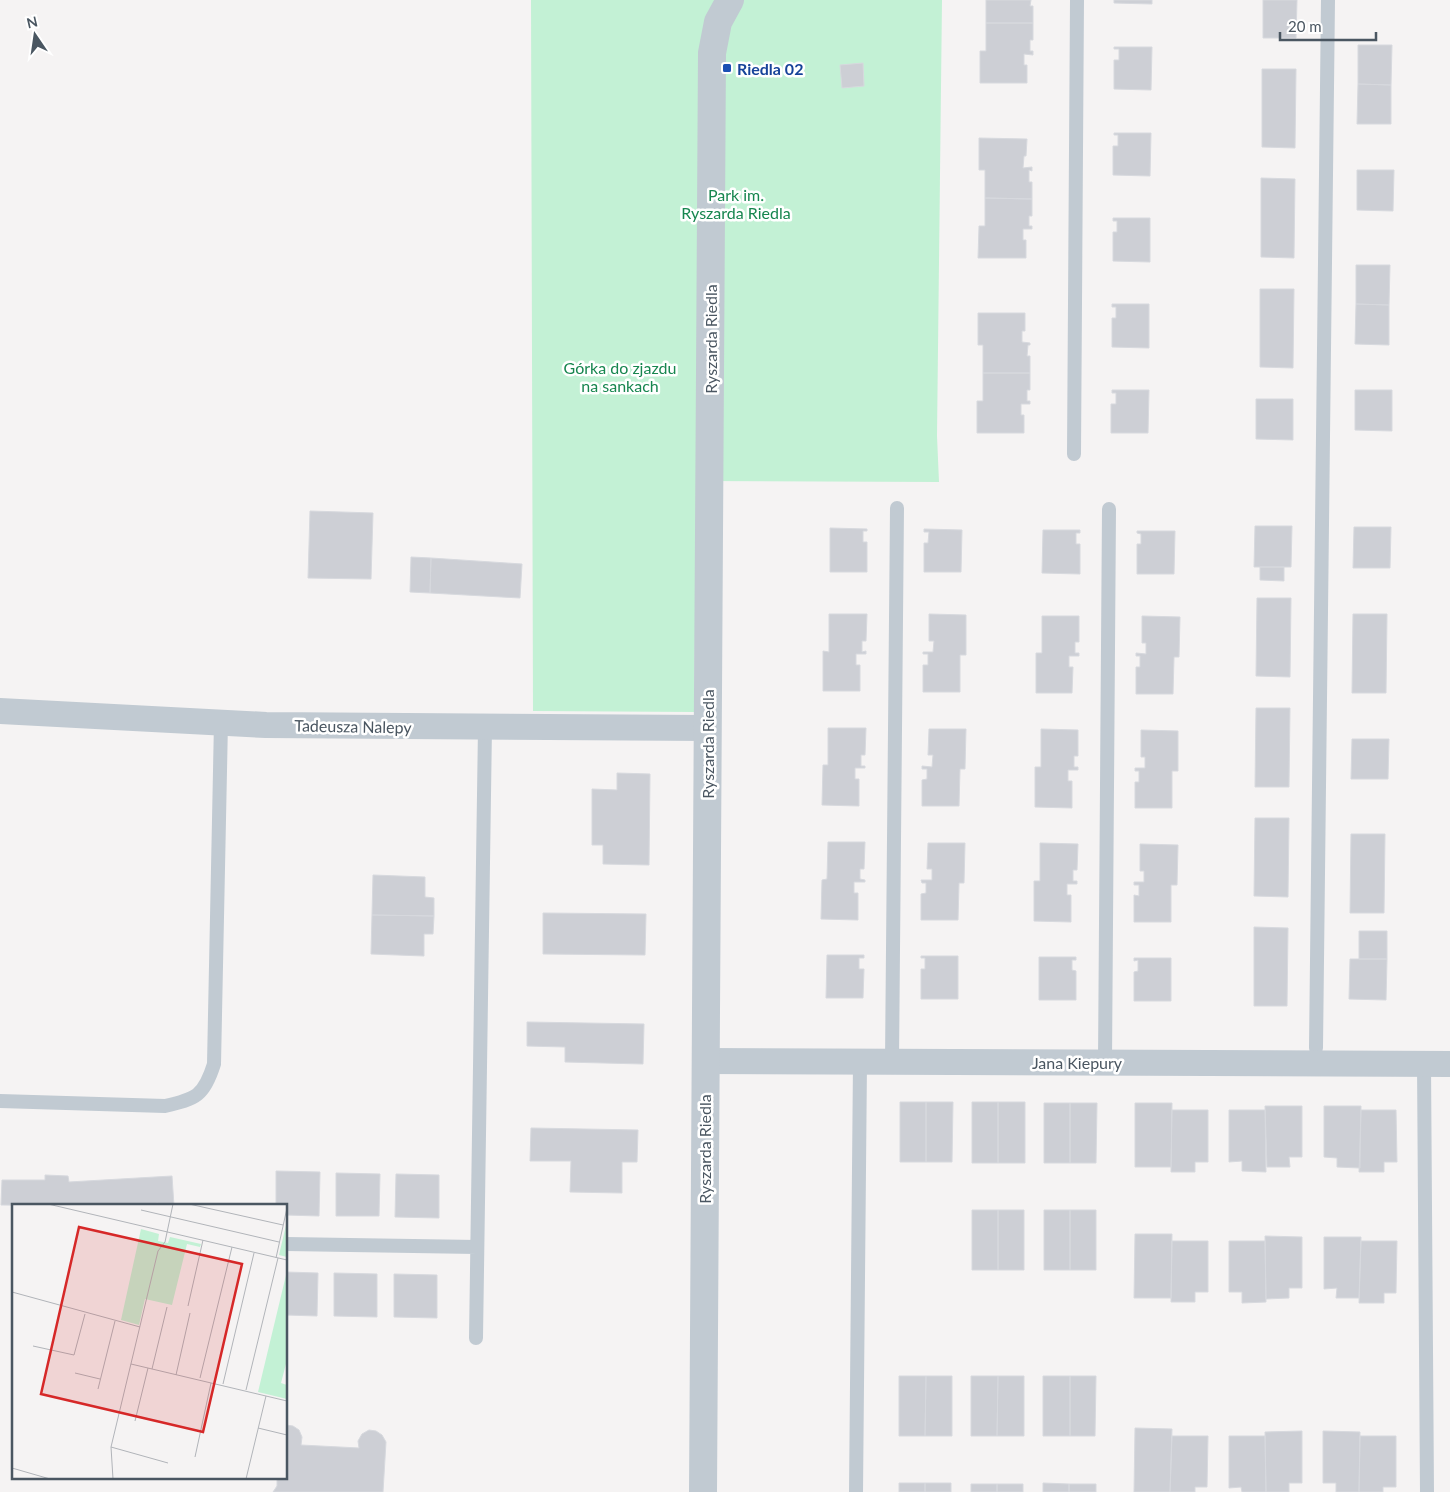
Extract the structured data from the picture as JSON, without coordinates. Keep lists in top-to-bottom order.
{
  "streets": {
    "street": ["Ryszarda Riedla", "Tadeusza Nalepy", "Jana Kiepury"]
  },
  "crossings": [
    ["Ryszarda Riedla", "Tadeusza Nalepy"],
    ["Ryszarda Riedla", "Jana Kiepury"]
  ],
  "parks": ["Park im. Ryszarda Riedla", "Górka do zjazdu na sankach"],
  "places": {
    "transit": ["Riedla 02"]
  },
  "scale_bar": "20 m",
  "north": "top"
}
